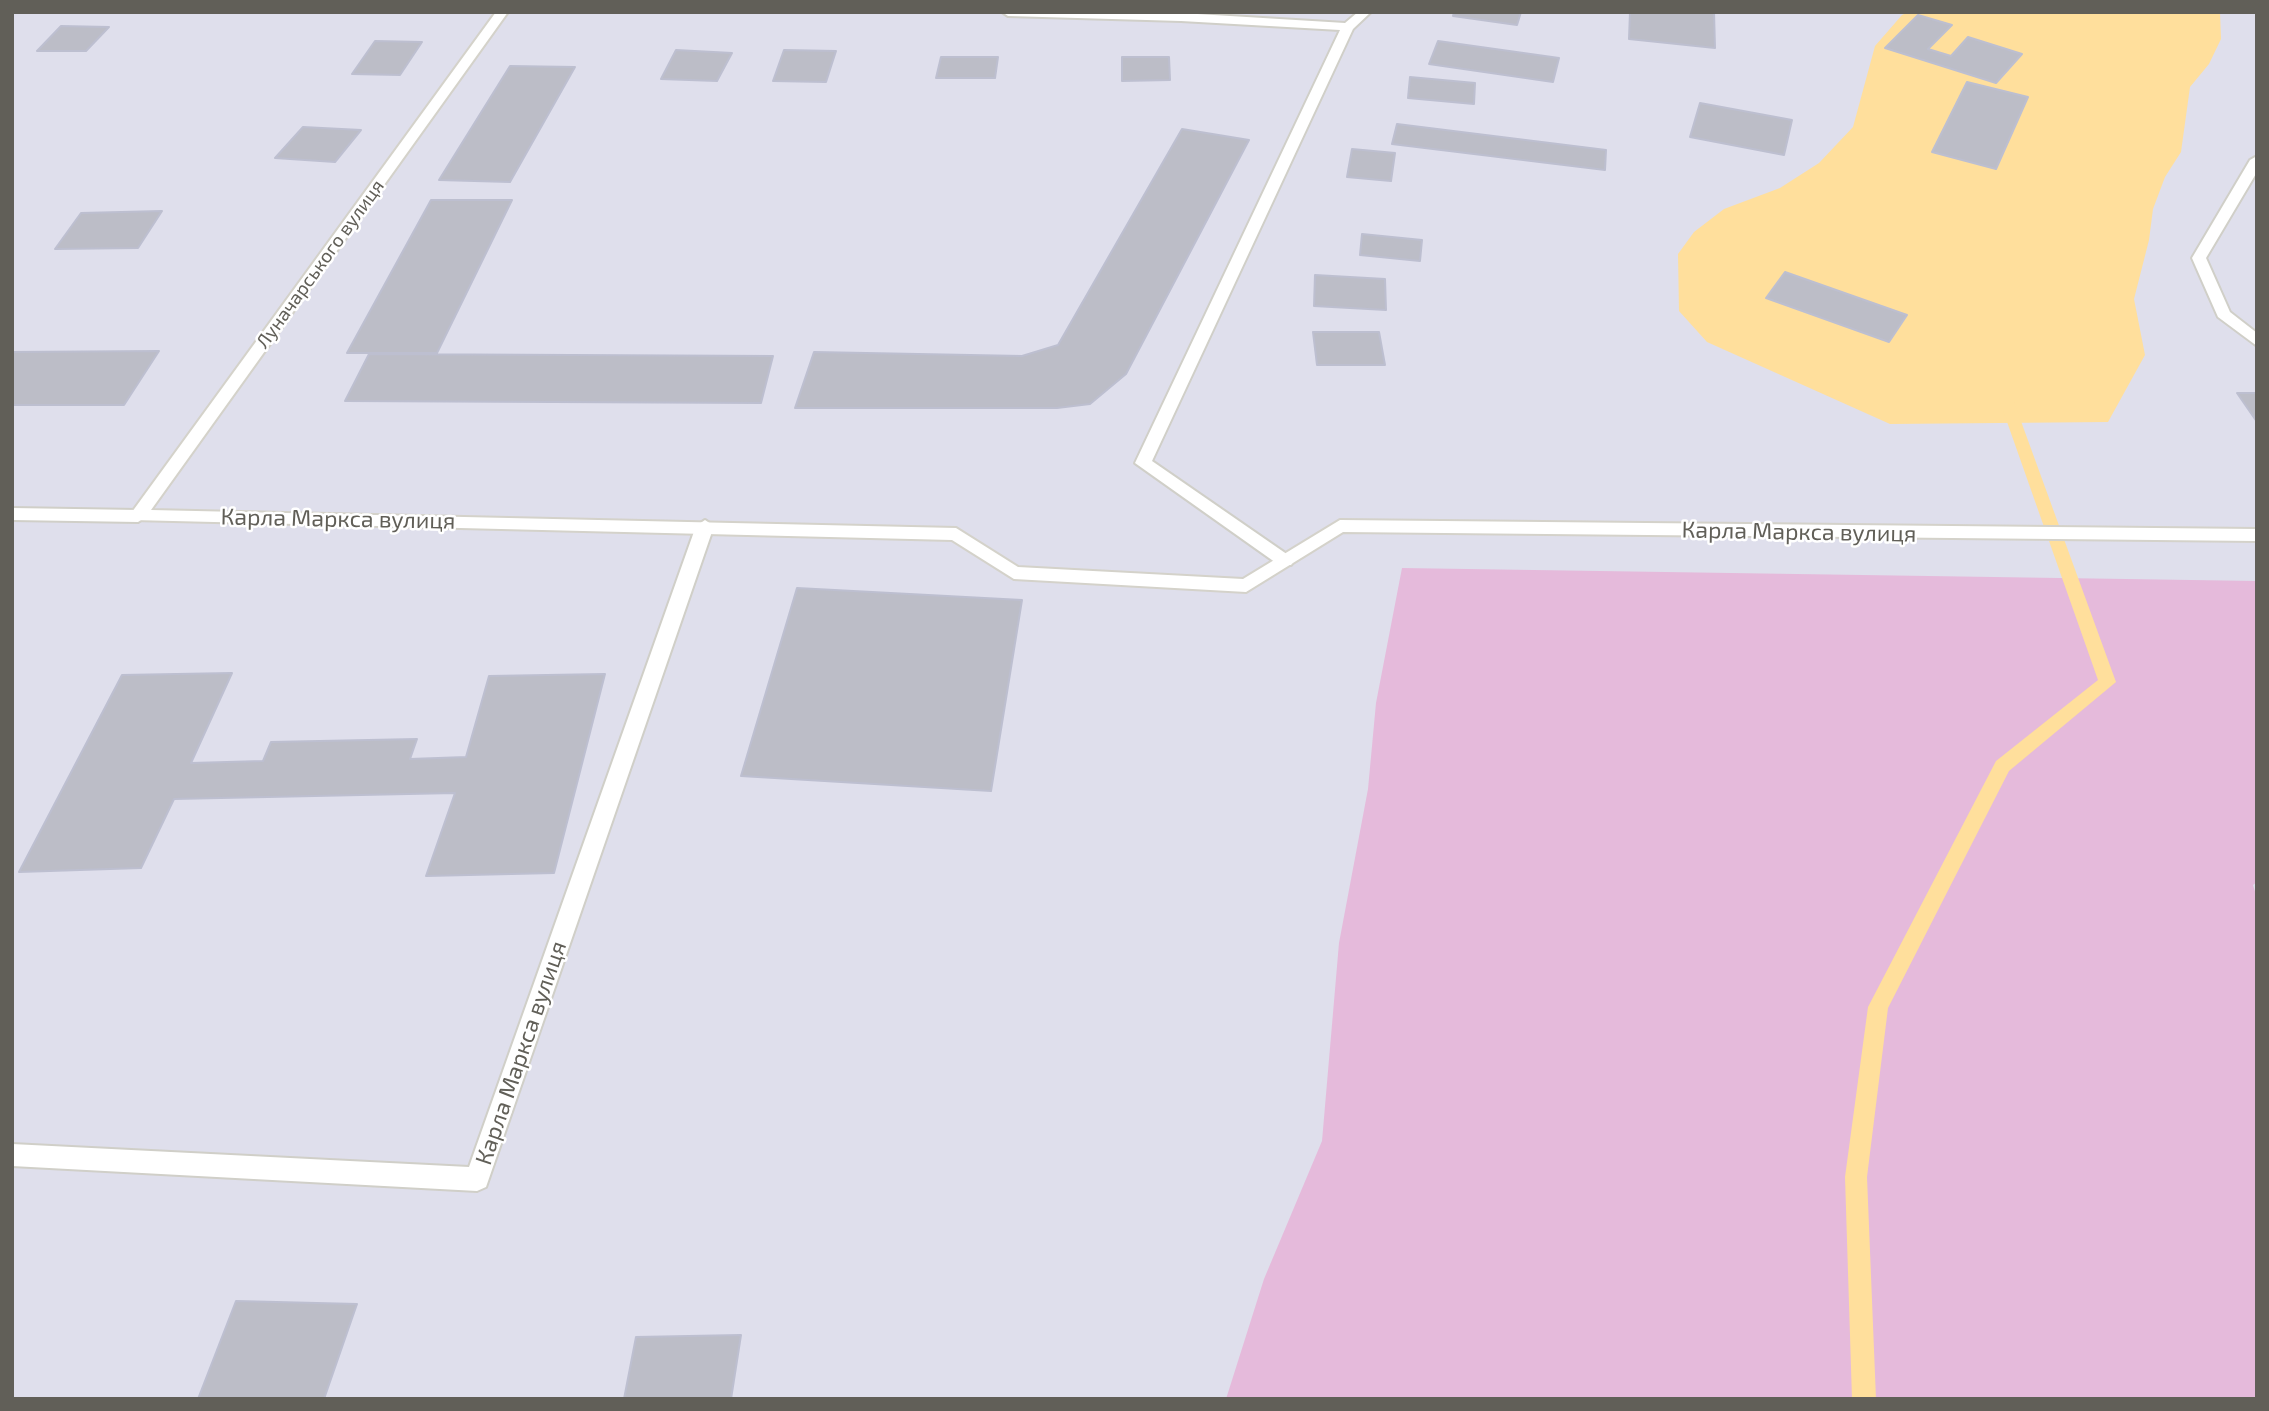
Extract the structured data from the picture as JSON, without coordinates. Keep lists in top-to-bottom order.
{
  "streets": {
    "street": ["Луначарського вулиця", "Карла Маркса вулиця"]
  },
  "crossings": [
    ["Луначарського вулиця", "Карла Маркса вулиця"]
  ]
}
